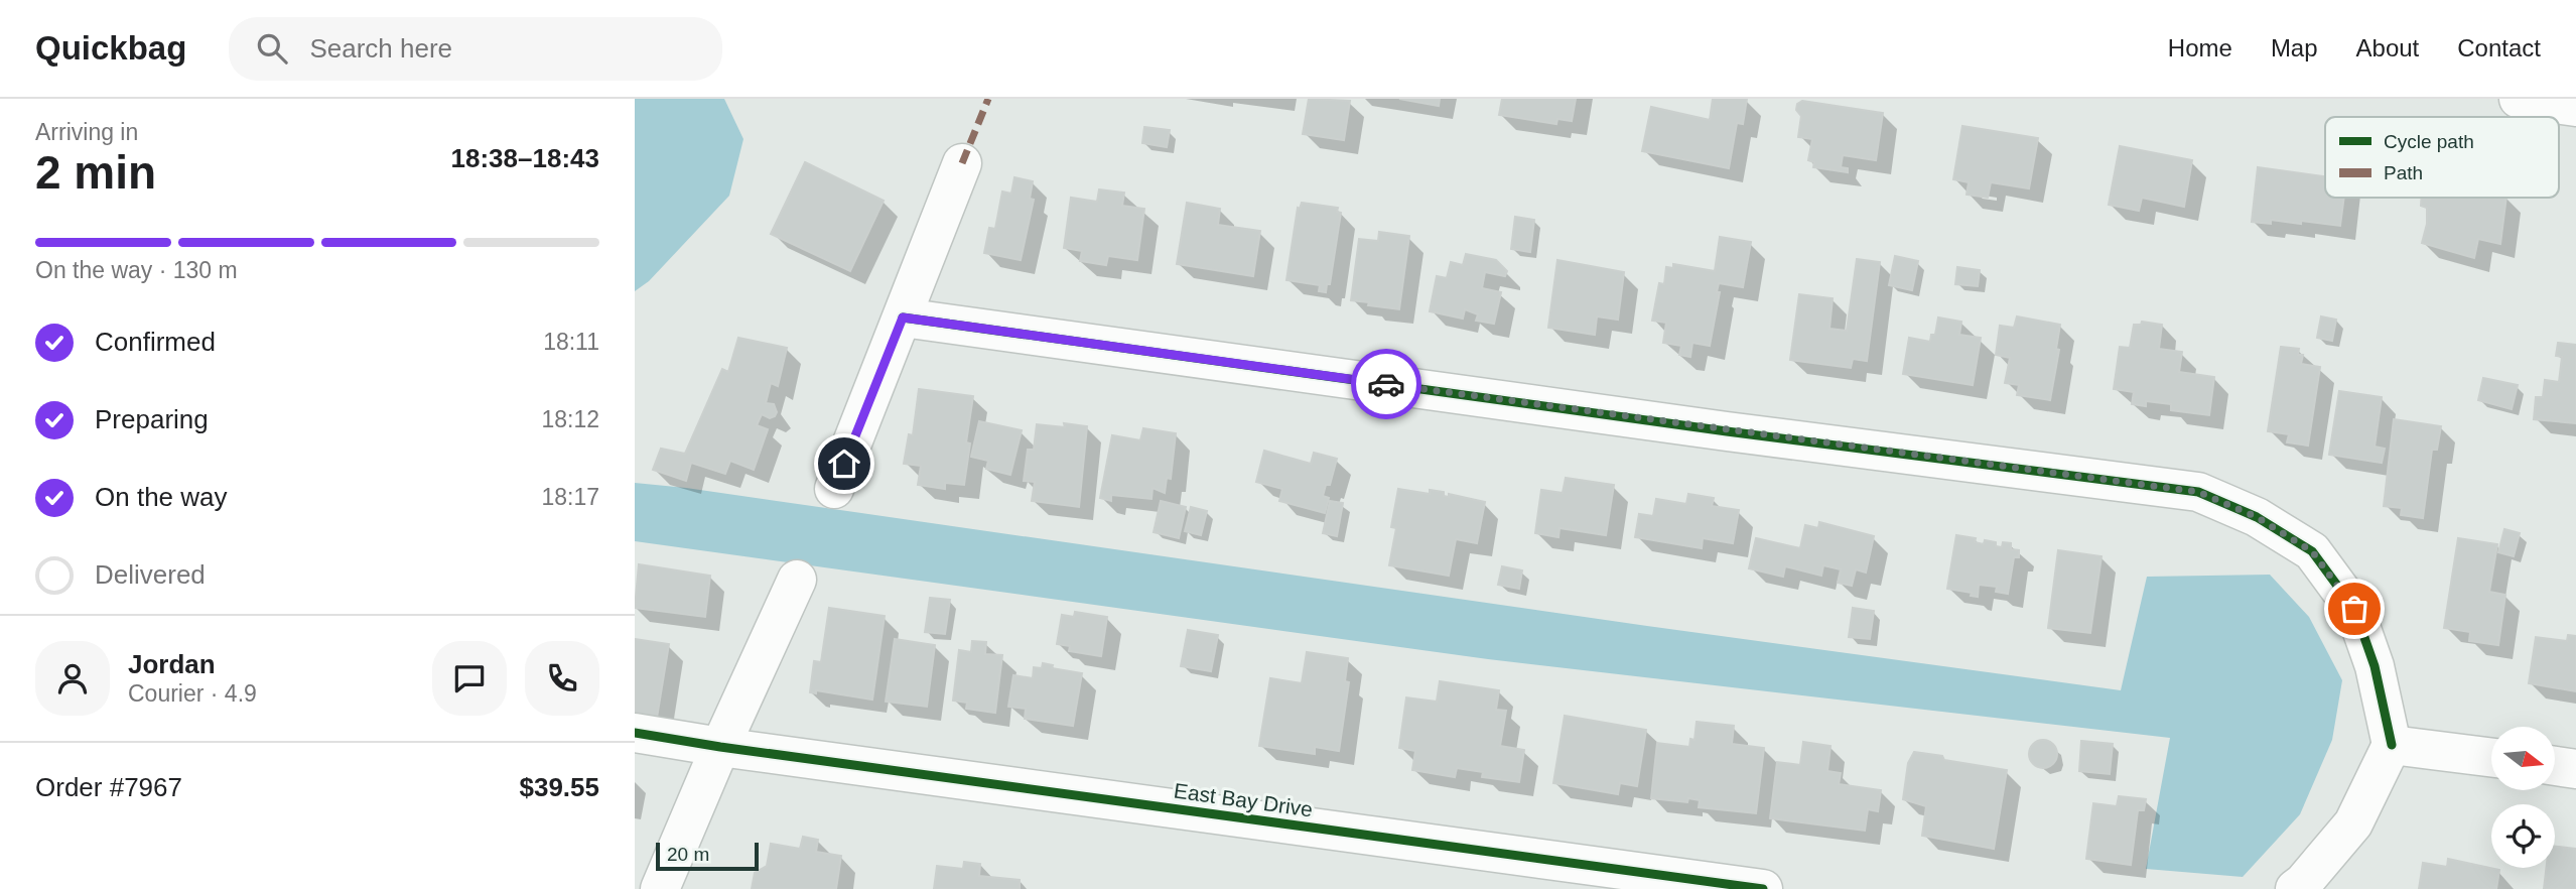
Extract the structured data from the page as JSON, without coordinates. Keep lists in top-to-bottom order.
{
  "streets": {
    "street": ["East Bay Drive"]
  },
  "legend": ["Cycle path", "Path"],
  "scale_bar": "20 m",
  "north": "right",
  "page": {
    "header": "Quickbag",
    "search": "Search here",
    "nav": [
      "Home",
      "Map",
      "About",
      "Contact"
    ],
    "heading": ["2 min", "Arriving in", "18:38–18:43"],
    "panel": [
      "Jordan",
      "Courier · 4.9",
      "Order #7967",
      "$39.55"
    ],
    "bar": "On the way · 130 m",
    "list": [
      ["Confirmed", "18:11"],
      ["Preparing", "18:12"],
      ["On the way", "18:17"],
      "Delivered"
    ],
    "scale": "20 m"
  }
}
